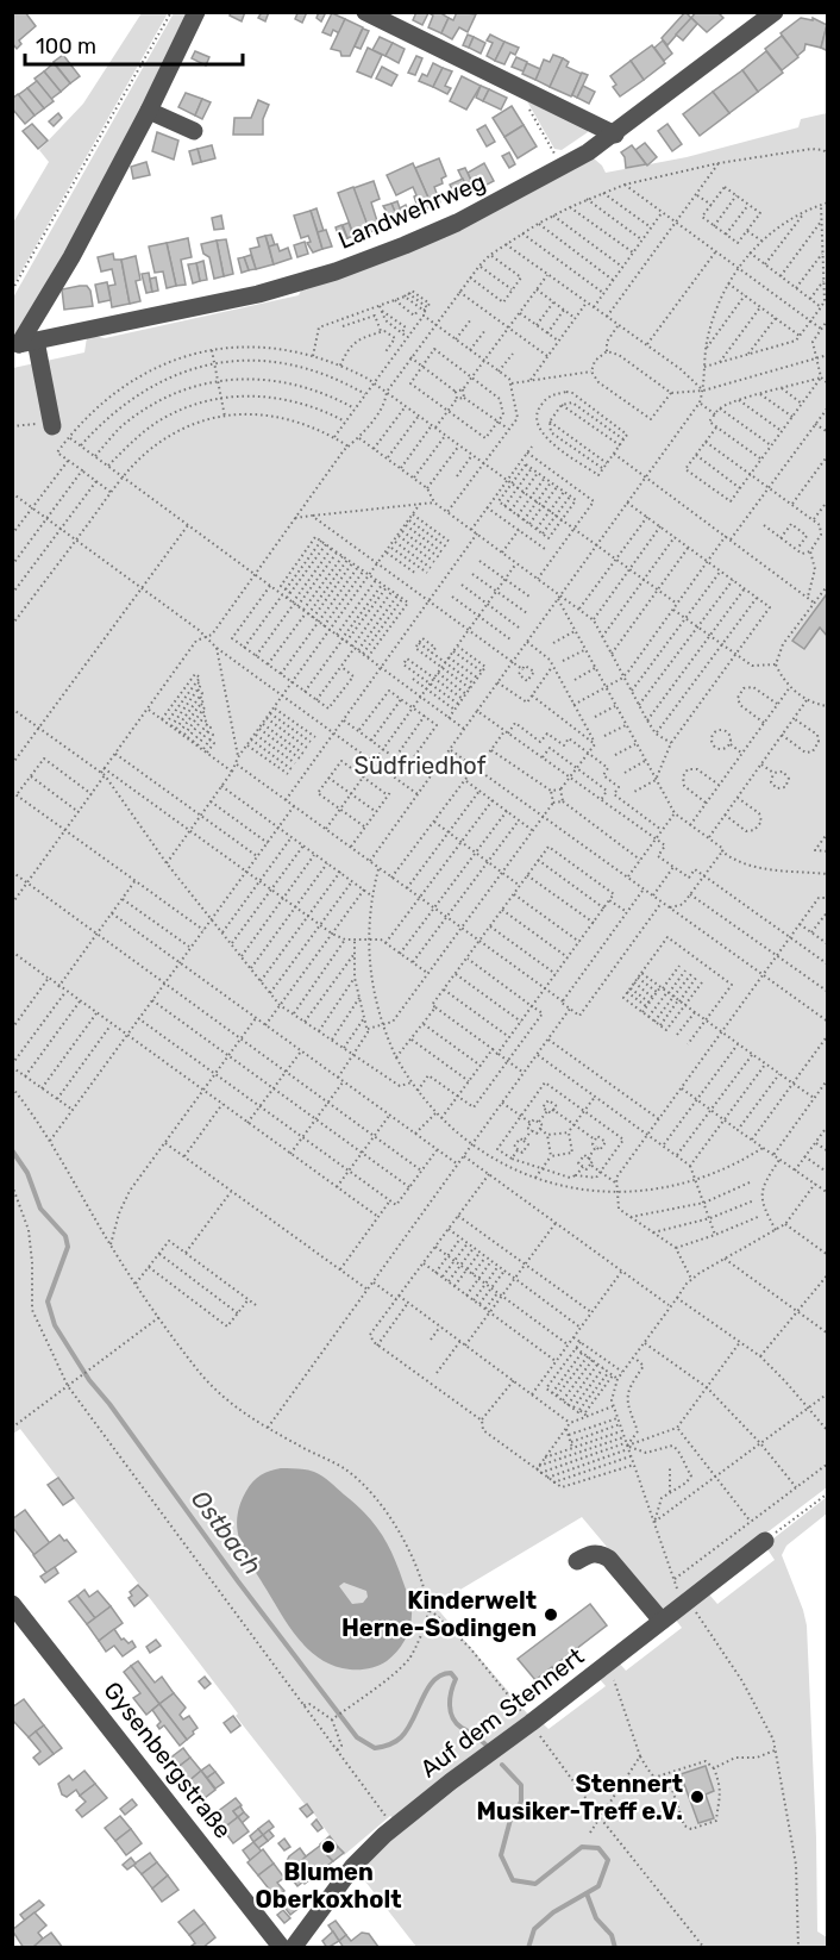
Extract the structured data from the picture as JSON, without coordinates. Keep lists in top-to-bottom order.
{
  "streets": {
    "street": ["Landwehrweg", "Auf dem Stennert", "Gysenbergstraße"]
  },
  "water": ["Ostbach"],
  "parks": ["Südfriedhof"],
  "places": ["Kinderwelt Herne-Sodingen", "Stennert Musiker-Treff e.V.", "Blumen Oberkoxholt"],
  "scale_bar": "100 m"
}
